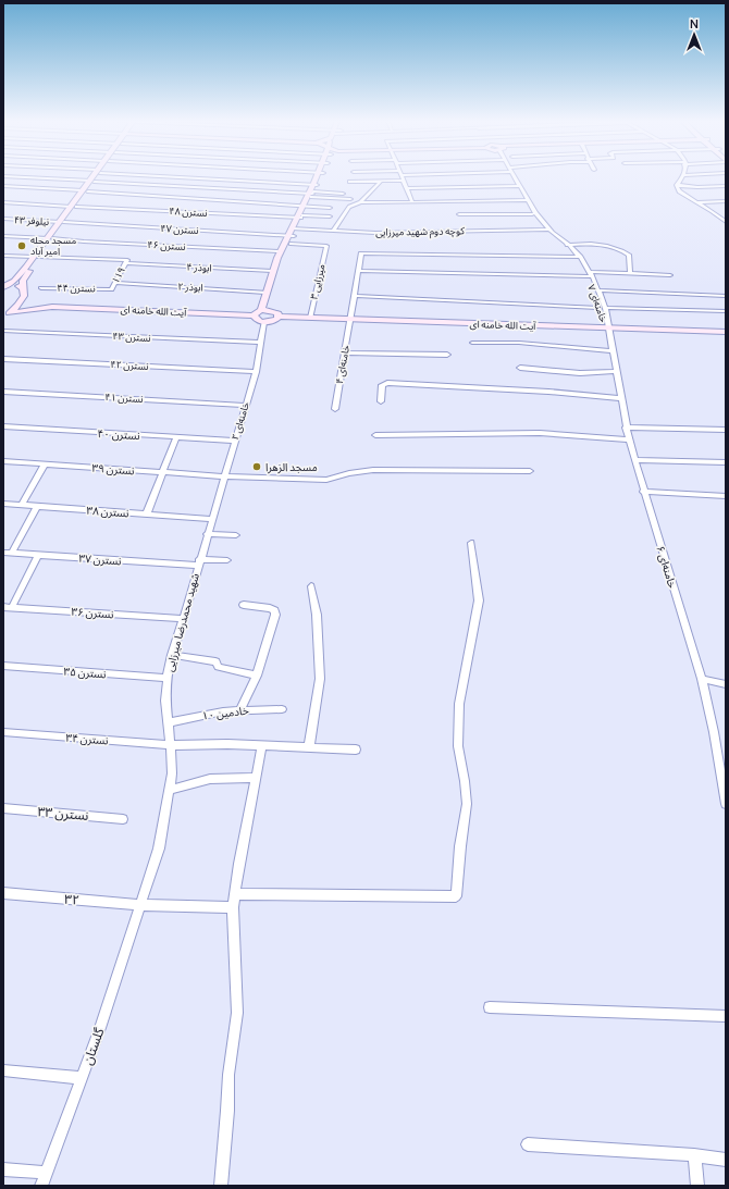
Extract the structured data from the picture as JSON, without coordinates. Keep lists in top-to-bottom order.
{
  "streets": {
    "street": [
      "نسترن ۴۸",
      "نیلوفر ۴۳",
      "نسترن ۴۷",
      "کوچه دوم شهید میرزایی",
      "نسترن ۴۶",
      "ابوذر ۴",
      "۱۱۹",
      "میرزایی ۳",
      "ابوذر ۲",
      "نسترن ۴۴",
      "خامنه‌ای ۷",
      "آیت الله خامنه ای",
      "نسترن ۴۳",
      "خامنه‌ای ۴",
      "نسترن ۴۲",
      "نسترن ۴۱",
      "خامنه‌ای ۲",
      "نسترن ۴۰",
      "نسترن ۳۹",
      "نسترن ۳۸",
      "نسترن ۳۷",
      "خامنه‌ای ۶",
      "نسترن ۳۶",
      "شهید محمدرضا میرزایی",
      "نسترن ۳۵",
      "خادمین ۱۰",
      "نسترن ۳۴",
      "نسترن ۳۳",
      "۳۲",
      "گلستان"
    ]
  },
  "crossings": [
    ["نیلوفر ۴۳", "نسترن ۴۷"],
    ["کوچه دوم شهید میرزایی", "خامنه‌ای ۷"],
    ["ابوذر ۴", "۱۱۹"],
    ["۱۱۹", "ابوذر ۲"],
    ["۱۱۹", "نسترن ۴۴"],
    ["میرزایی ۳", "آیت الله خامنه ای"],
    ["خامنه‌ای ۷", "آیت الله خامنه ای"],
    ["خامنه‌ای ۷", "خامنه‌ای ۴"],
    ["خامنه‌ای ۷", "خامنه‌ای ۶"],
    ["آیت الله خامنه ای", "خامنه‌ای ۴"],
    ["آیت الله خامنه ای", "خامنه‌ای ۶"],
    ["نسترن ۴۳", "خامنه‌ای ۲"],
    ["نسترن ۴۲", "خامنه‌ای ۲"],
    ["نسترن ۴۱", "خامنه‌ای ۲"],
    ["خامنه‌ای ۲", "نسترن ۴۰"],
    ["خامنه‌ای ۲", "نسترن ۳۹"],
    ["خامنه‌ای ۲", "نسترن ۳۸"],
    ["خامنه‌ای ۲", "شهید محمدرضا میرزایی"],
    ["نسترن ۳۸", "شهید محمدرضا میرزایی"],
    ["نسترن ۳۷", "شهید محمدرضا میرزایی"],
    ["نسترن ۳۶", "شهید محمدرضا میرزایی"],
    ["شهید محمدرضا میرزایی", "نسترن ۳۵"],
    ["شهید محمدرضا میرزایی", "خادمین ۱۰"],
    ["شهید محمدرضا میرزایی", "نسترن ۳۴"],
    ["شهید محمدرضا میرزایی", "۳۲"],
    ["شهید محمدرضا میرزایی", "گلستان"],
    ["۳۲", "گلستان"]
  ],
  "places": ["مسجد محله امیر آباد", "مسجد الزهرا"],
  "north": "top"
}
